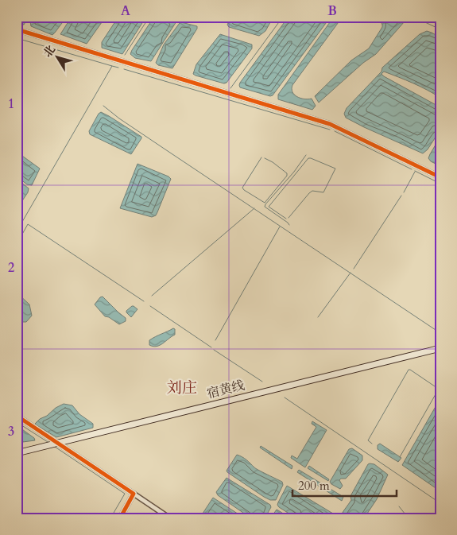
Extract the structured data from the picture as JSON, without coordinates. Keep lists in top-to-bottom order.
{
  "streets": {
    "main road": ["宿黄线"]
  },
  "districts": ["刘庄"],
  "scale_bar": "200 m",
  "north": "top left",
  "grid": {
    "columns": ["A", "B"],
    "rows": ["1", "2", "3"]
  }
}
